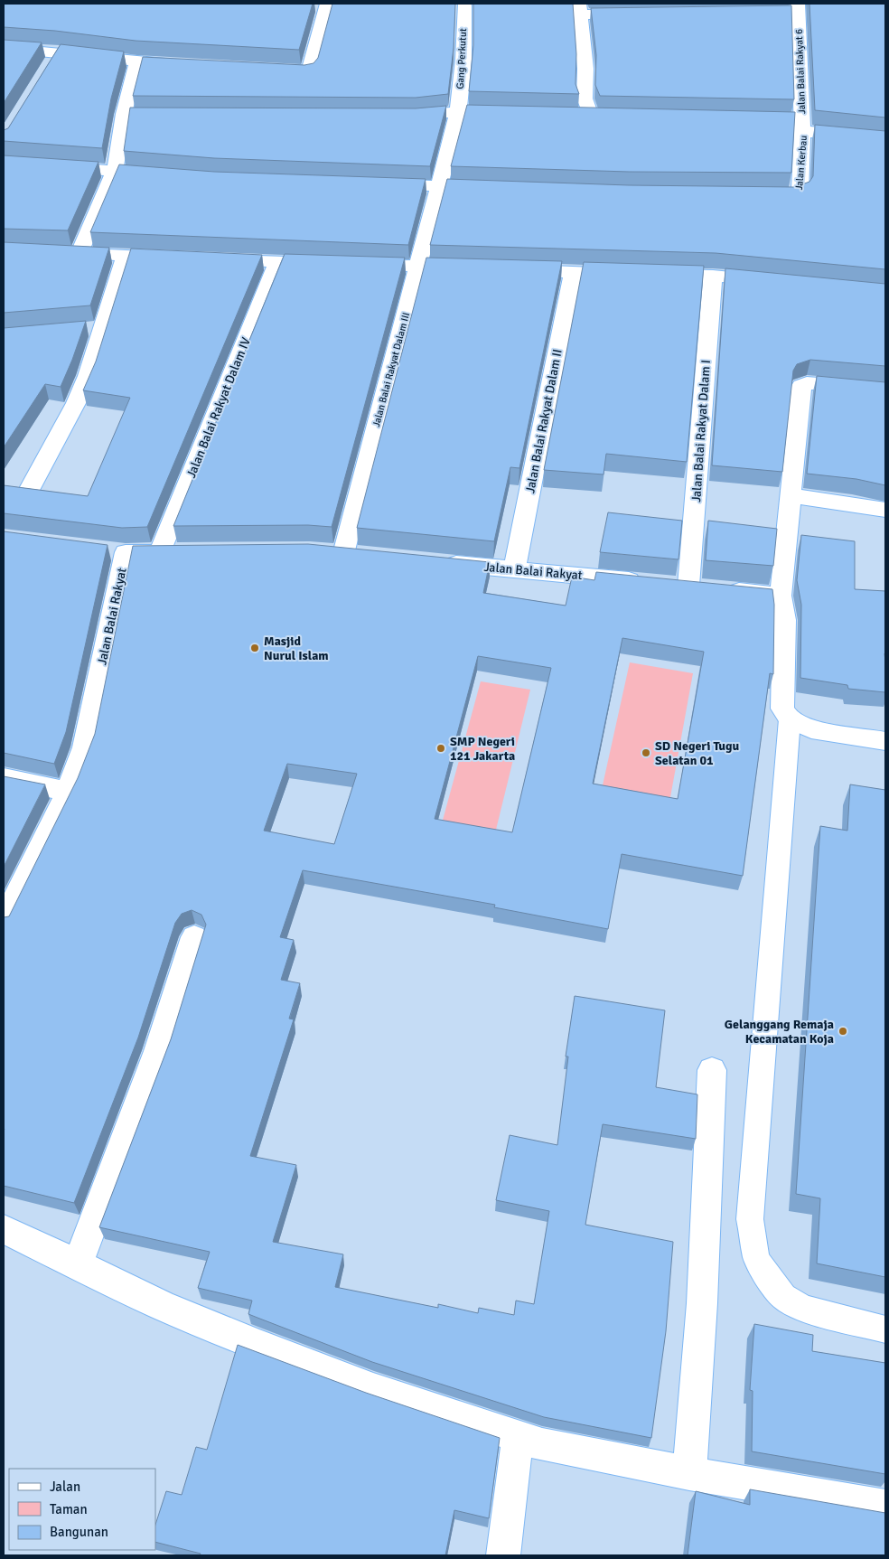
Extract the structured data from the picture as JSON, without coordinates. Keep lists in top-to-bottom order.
{
  "streets": {
    "street": [
      "Gang Perkutut",
      "Jalan Balai Rakyat 6",
      "Jalan Kerbau",
      "Jalan Balai Rakyat Dalam III",
      "Jalan Balai Rakyat Dalam IV",
      "Jalan Balai Rakyat Dalam II",
      "Jalan Balai Rakyat Dalam I",
      "Jalan Balai Rakyat"
    ]
  },
  "crossings": [
    ["Gang Perkutut", "Jalan Balai Rakyat Dalam III"],
    ["Jalan Balai Rakyat 6", "Jalan Kerbau"],
    ["Jalan Balai Rakyat Dalam IV", "Jalan Balai Rakyat"],
    ["Jalan Balai Rakyat Dalam II", "Jalan Balai Rakyat"],
    ["Jalan Balai Rakyat Dalam I", "Jalan Balai Rakyat"]
  ],
  "places": [
    "Masjid Nurul Islam",
    "SMP Negeri 121 Jakarta",
    "SD Negeri Tugu Selatan 01",
    "Gelanggang Remaja Kecamatan Koja"
  ],
  "legend": ["Jalan", "Taman", "Bangunan"]
}
